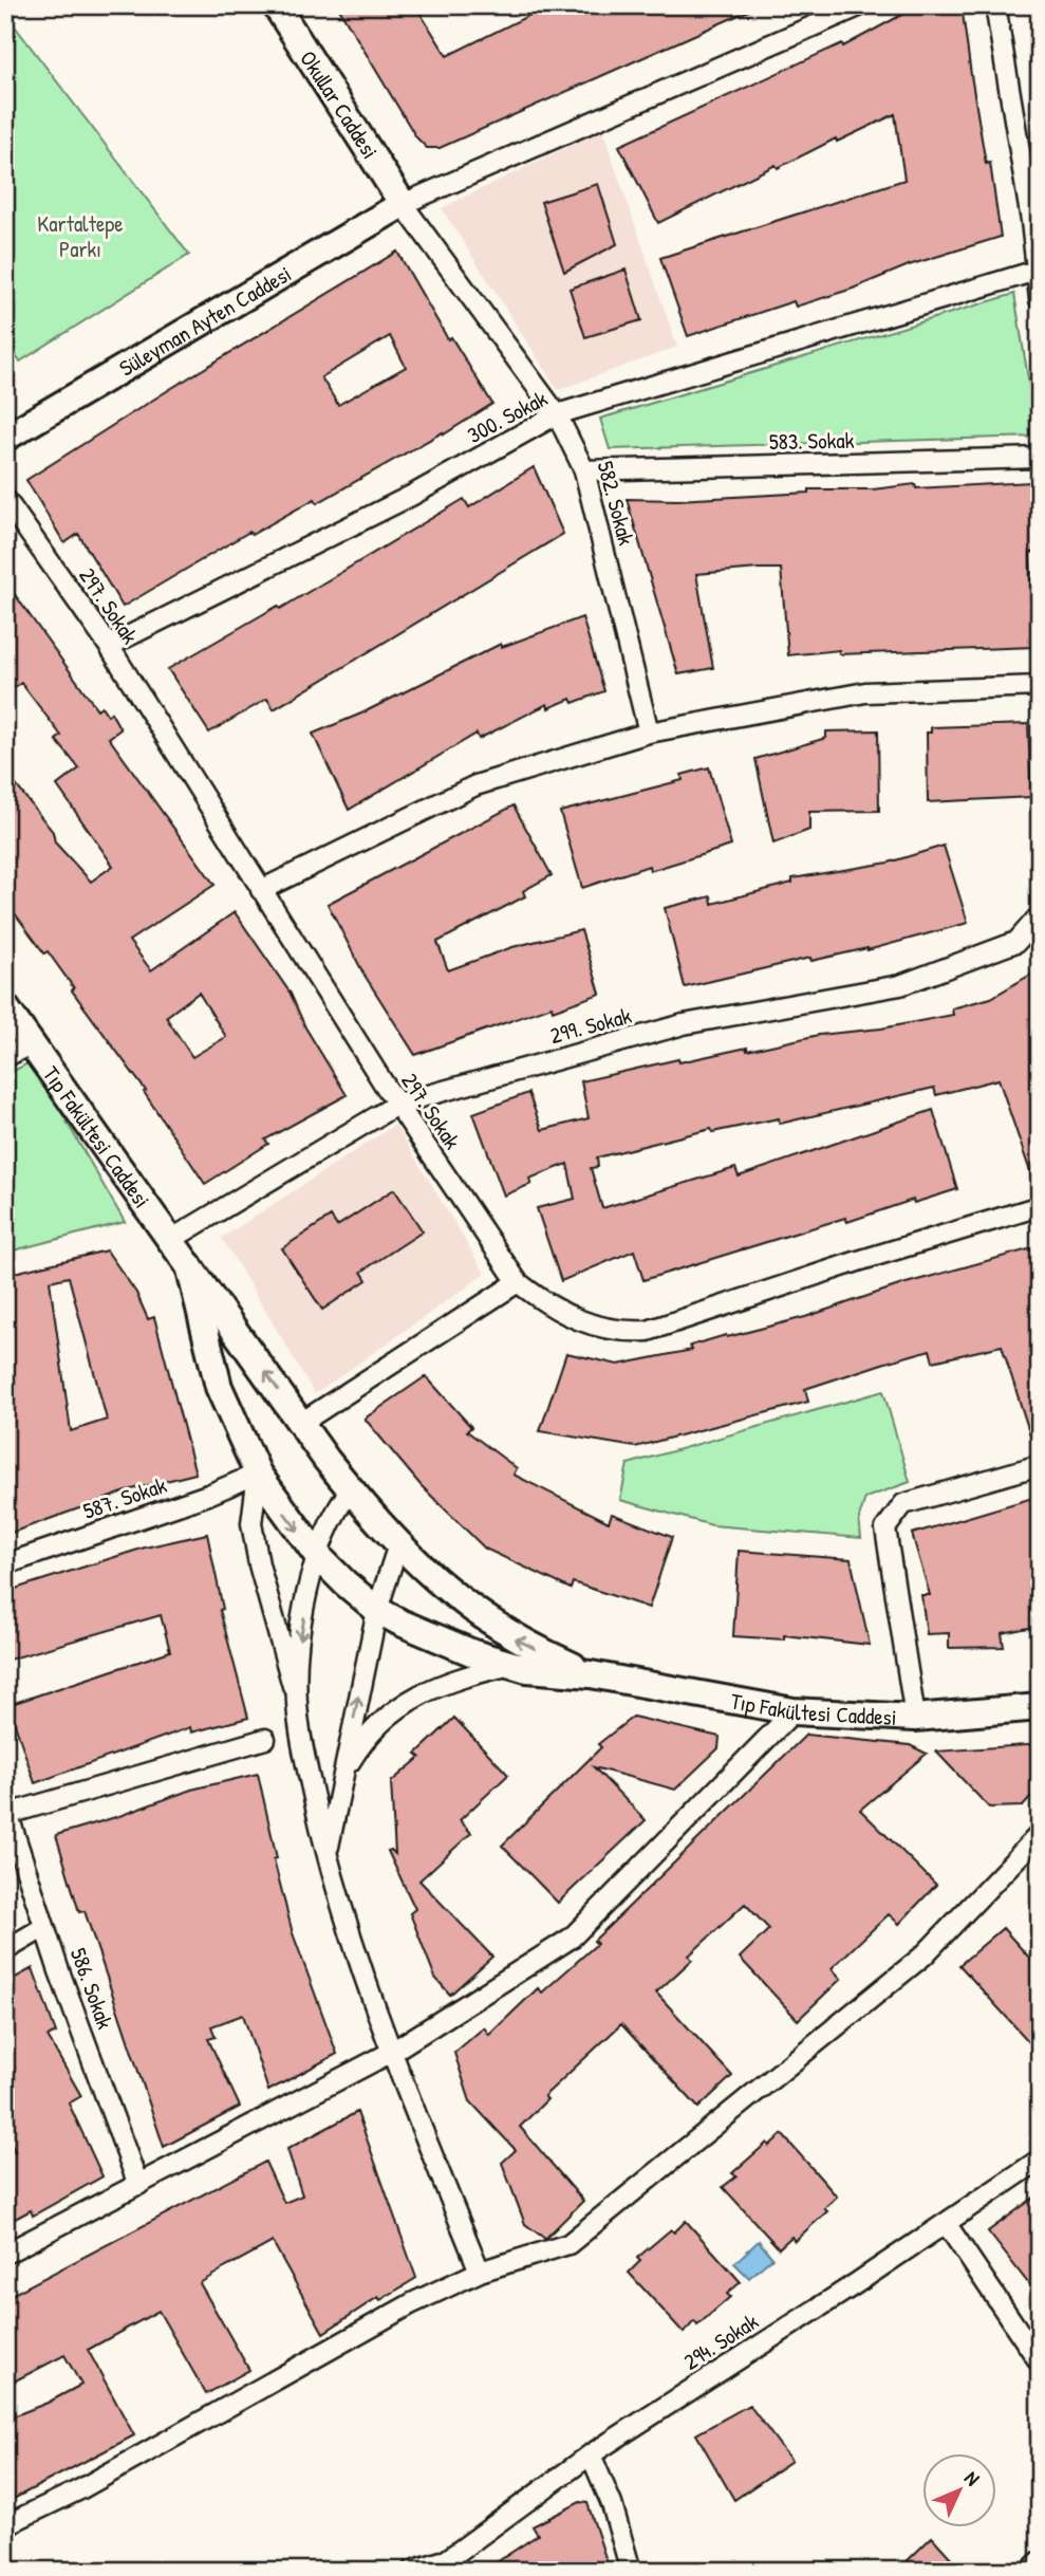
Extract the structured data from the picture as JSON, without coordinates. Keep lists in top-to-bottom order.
{
  "streets": {
    "main road": ["Okullar Caddesi", "Süleyman Ayten Caddesi", "Tıp Fakültesi Caddesi"],
    "street": [
      "300. Sokak",
      "583. Sokak",
      "582. Sokak",
      "297. Sokak",
      "299. Sokak",
      "587. Sokak",
      "586. Sokak",
      "294. Sokak"
    ]
  },
  "crossings": [
    ["Okullar Caddesi", "Süleyman Ayten Caddesi"],
    ["Okullar Caddesi", "582. Sokak"],
    ["Süleyman Ayten Caddesi", "582. Sokak"],
    ["300. Sokak", "582. Sokak"],
    ["300. Sokak", "297. Sokak"],
    ["583. Sokak", "582. Sokak"],
    ["297. Sokak", "299. Sokak"],
    ["299. Sokak", "Tıp Fakültesi Caddesi"]
  ],
  "parks": ["Kartaltepe Parkı"],
  "north": "top right"
}
